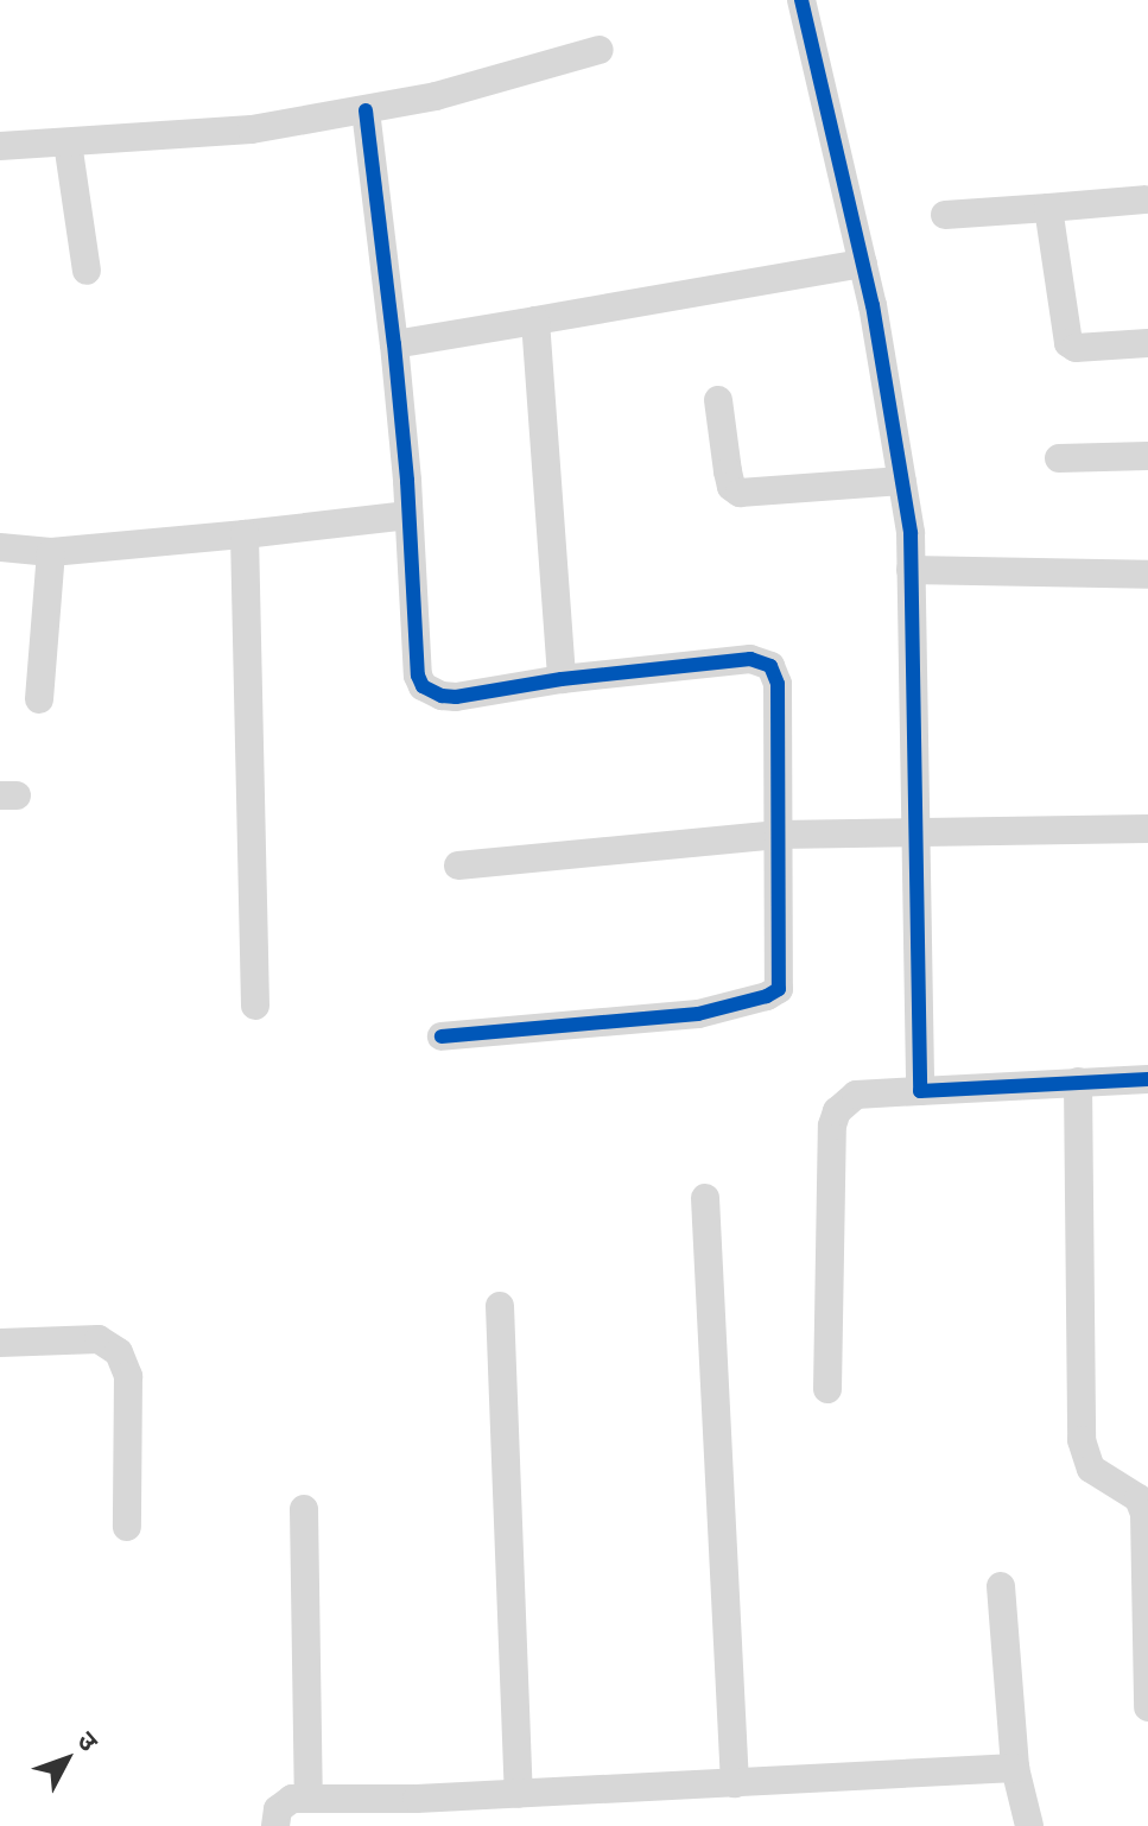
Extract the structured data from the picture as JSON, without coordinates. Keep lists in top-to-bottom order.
{
  "north": "top right"
}
